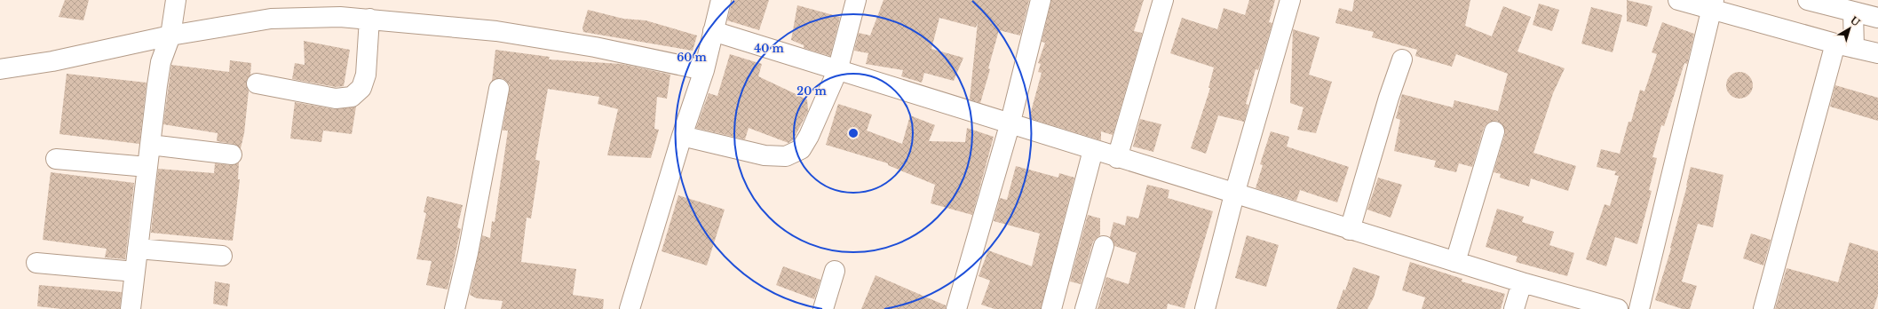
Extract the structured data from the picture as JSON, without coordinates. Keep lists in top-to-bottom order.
{
  "north": "top right",
  "rings": ["40 m", "60 m", "20 m"]
}
